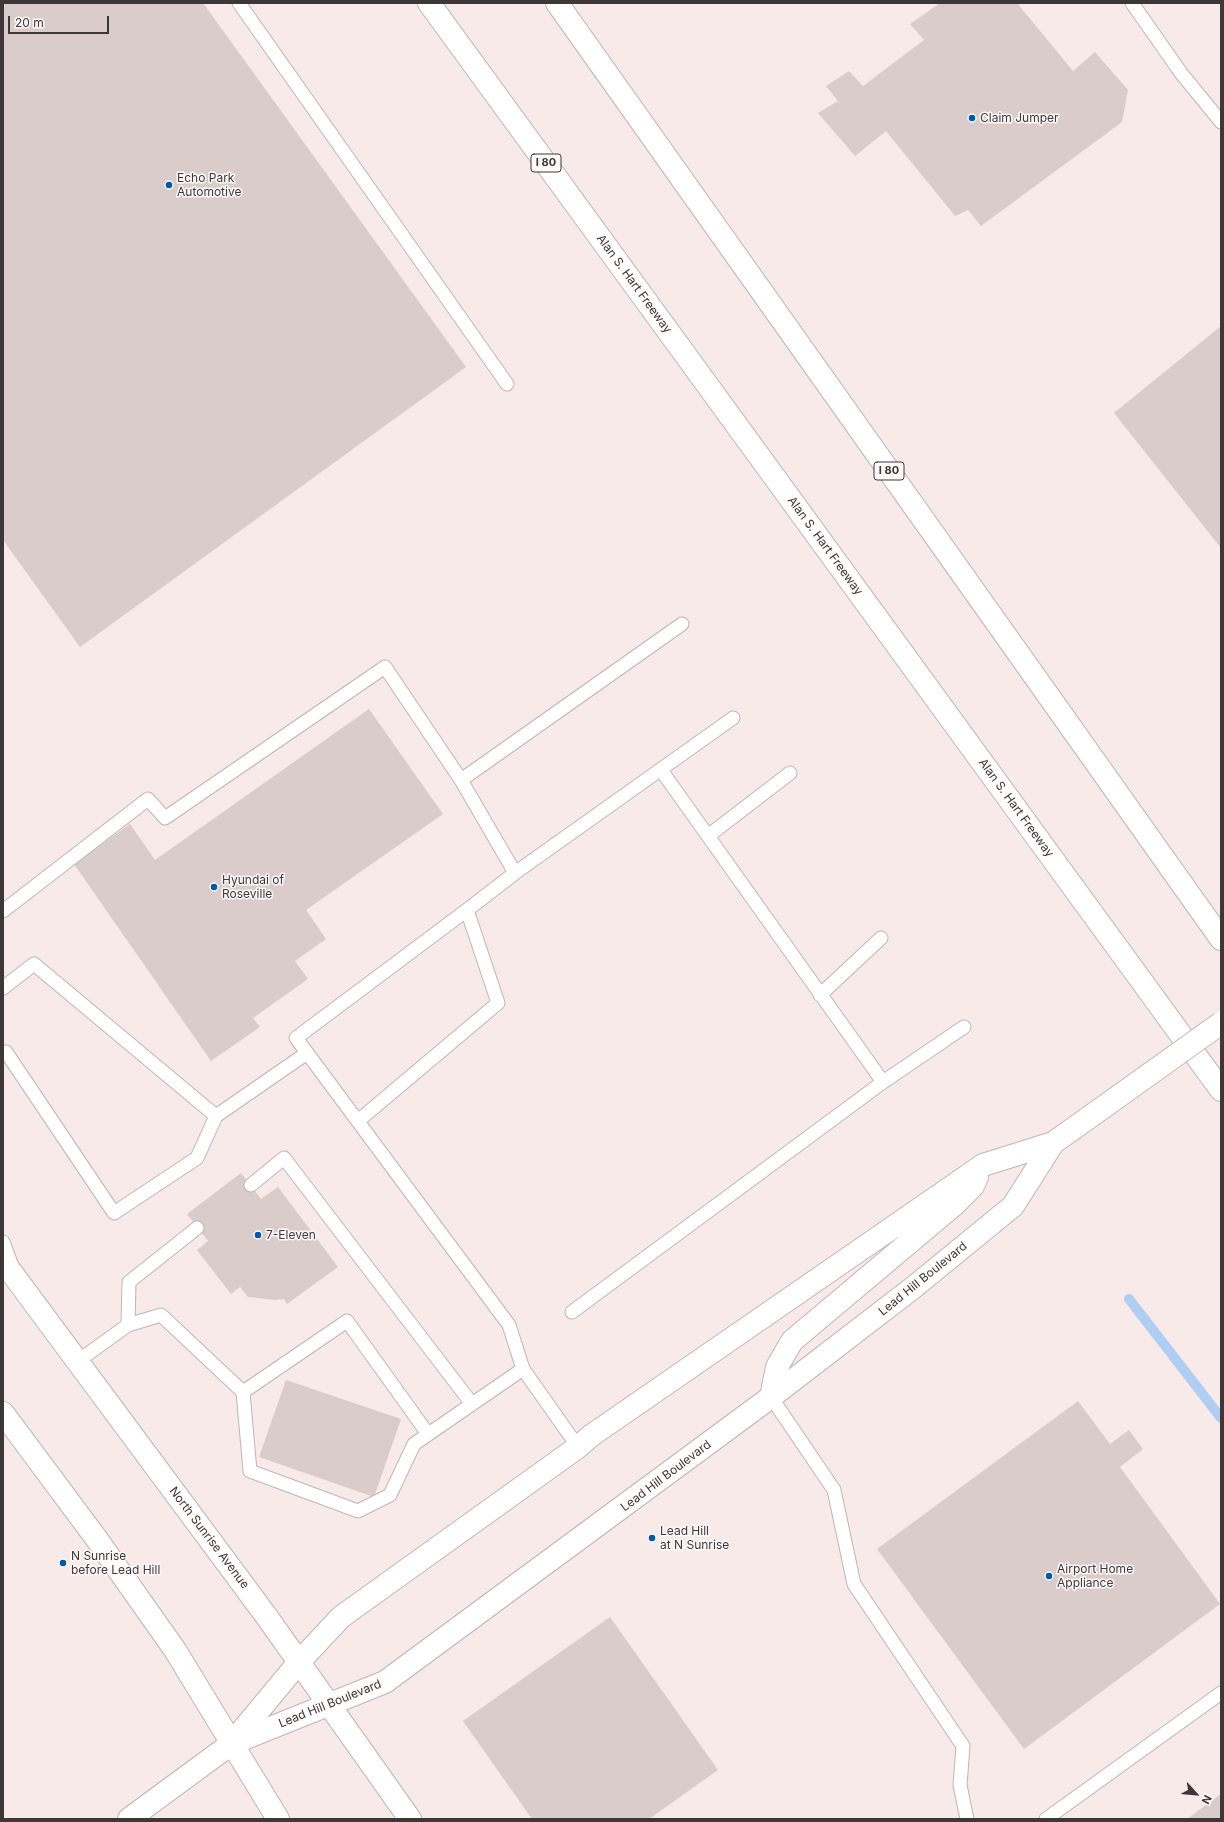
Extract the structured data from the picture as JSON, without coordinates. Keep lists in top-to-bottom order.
{
  "streets": {
    "main road": [
      "I 80",
      "Alan S. Hart Freeway",
      "Lead Hill Boulevard",
      "North Sunrise Avenue"
    ]
  },
  "crossings": [
    ["Lead Hill Boulevard", "North Sunrise Avenue"]
  ],
  "places": [
    "Claim Jumper",
    "Echo Park Automotive",
    "Hyundai of Roseville",
    "7-Eleven",
    "Lead Hill at N Sunrise",
    "N Sunrise before Lead Hill",
    "Airport Home Appliance"
  ],
  "scale_bar": "20 m",
  "north": "bottom right"
}
